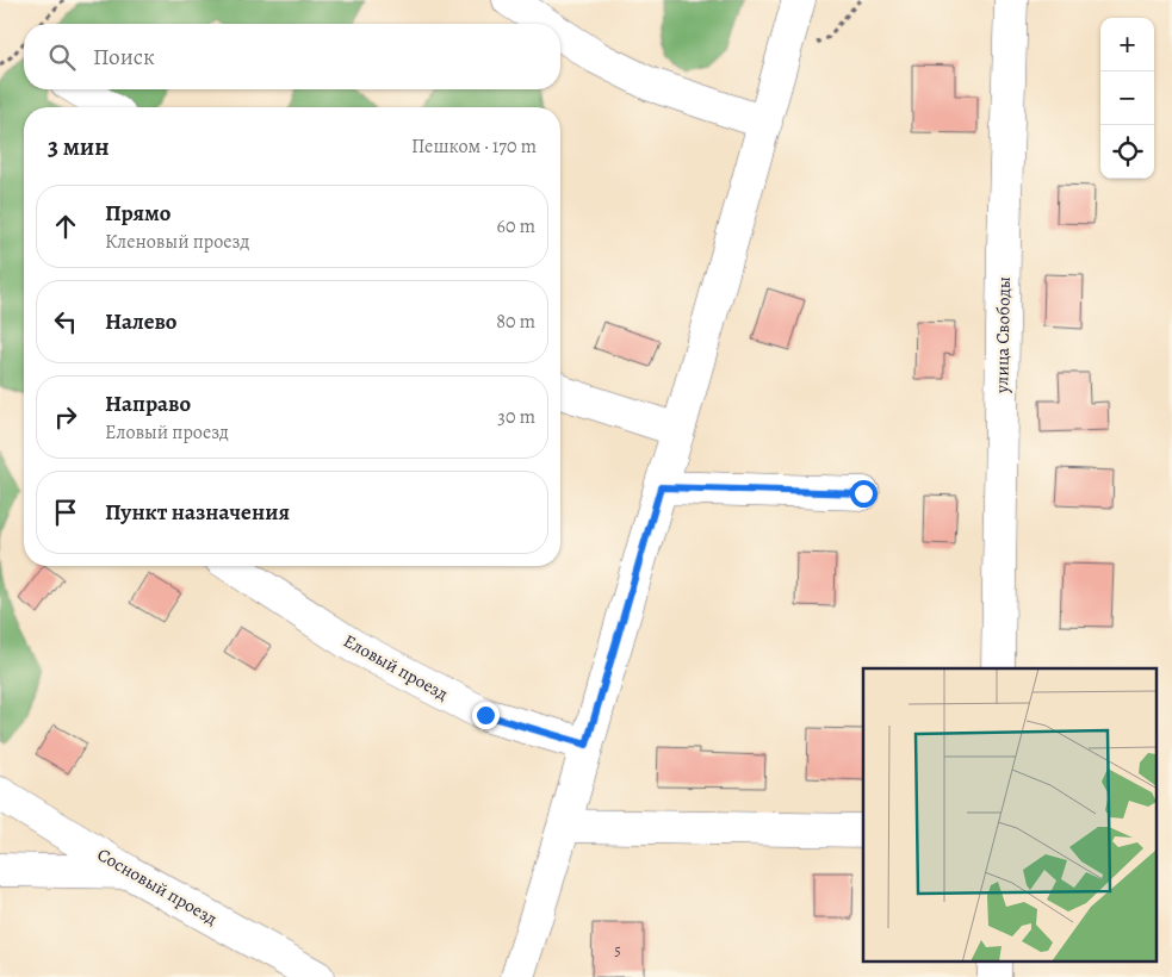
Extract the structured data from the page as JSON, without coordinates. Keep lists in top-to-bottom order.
{
  "streets": {
    "street": ["улица Свободы", "Еловый проезд", "Сосновый проезд"]
  },
  "house_numbers": ["5"],
  "page": {
    "map_buttons": ["+", "−"],
    "search": "Поиск",
    "heading": ["3 мин", "Пешком · 170 m"],
    "list": [
      ["Прямо", "Кленовый проезд", "60 m"],
      ["Налево", "80 m"],
      ["Направо", "Еловый проезд", "30 m"],
      "Пункт назначения"
    ]
  }
}
